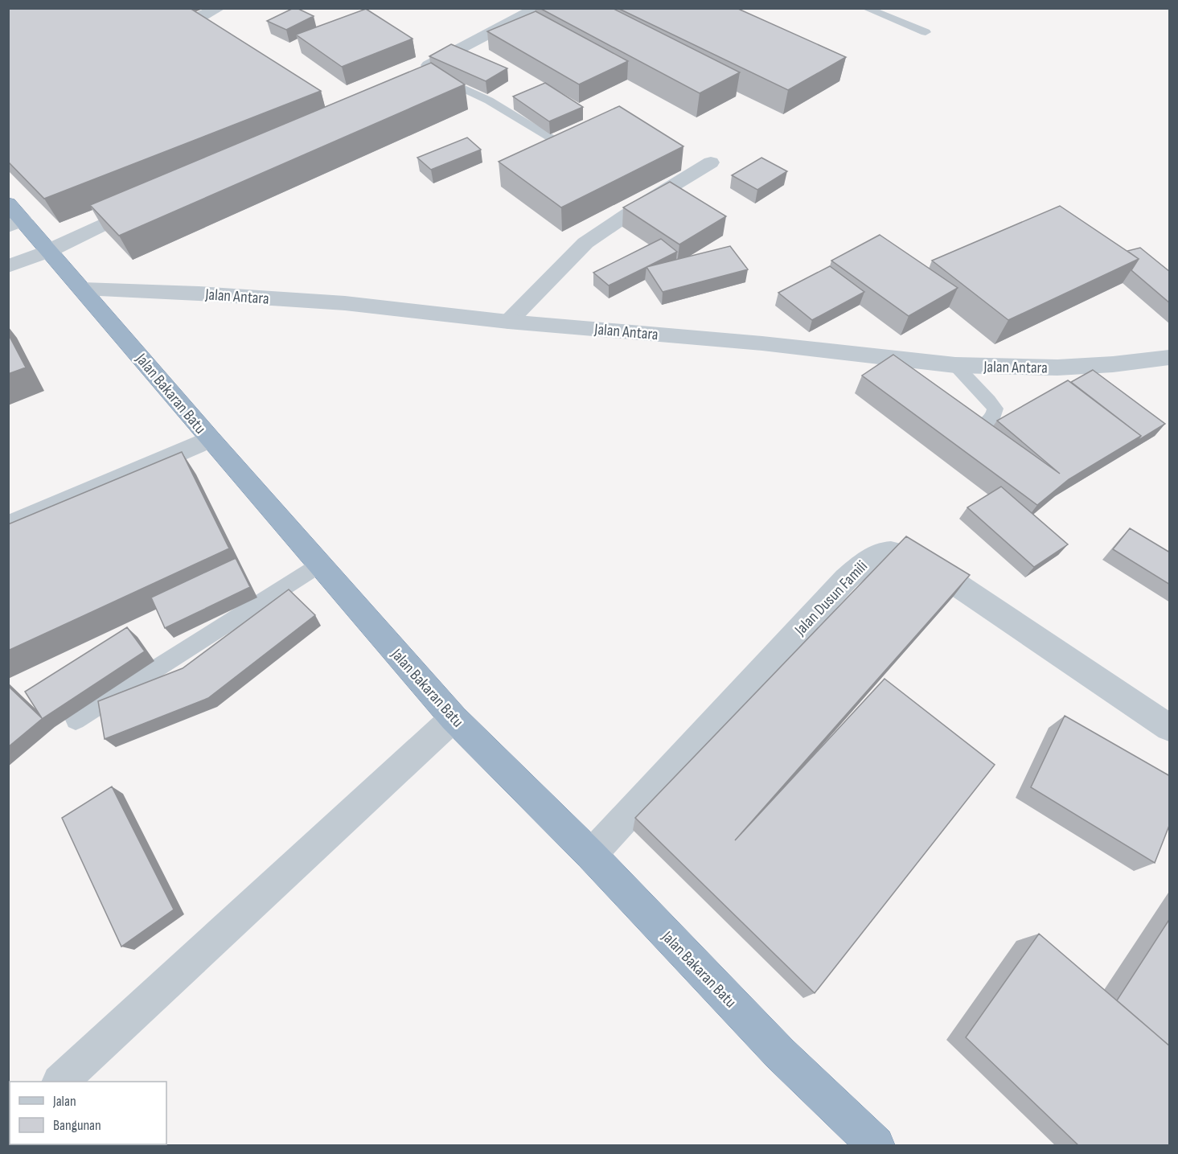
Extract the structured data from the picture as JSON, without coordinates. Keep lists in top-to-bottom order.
{
  "streets": {
    "highway": ["Jalan Bakaran Batu"],
    "street": ["Jalan Antara", "Jalan Dusun Famili"]
  },
  "crossings": [
    ["Jalan Antara", "Jalan Bakaran Batu"],
    ["Jalan Bakaran Batu", "Jalan Dusun Famili"]
  ],
  "legend": ["Jalan", "Bangunan"]
}
